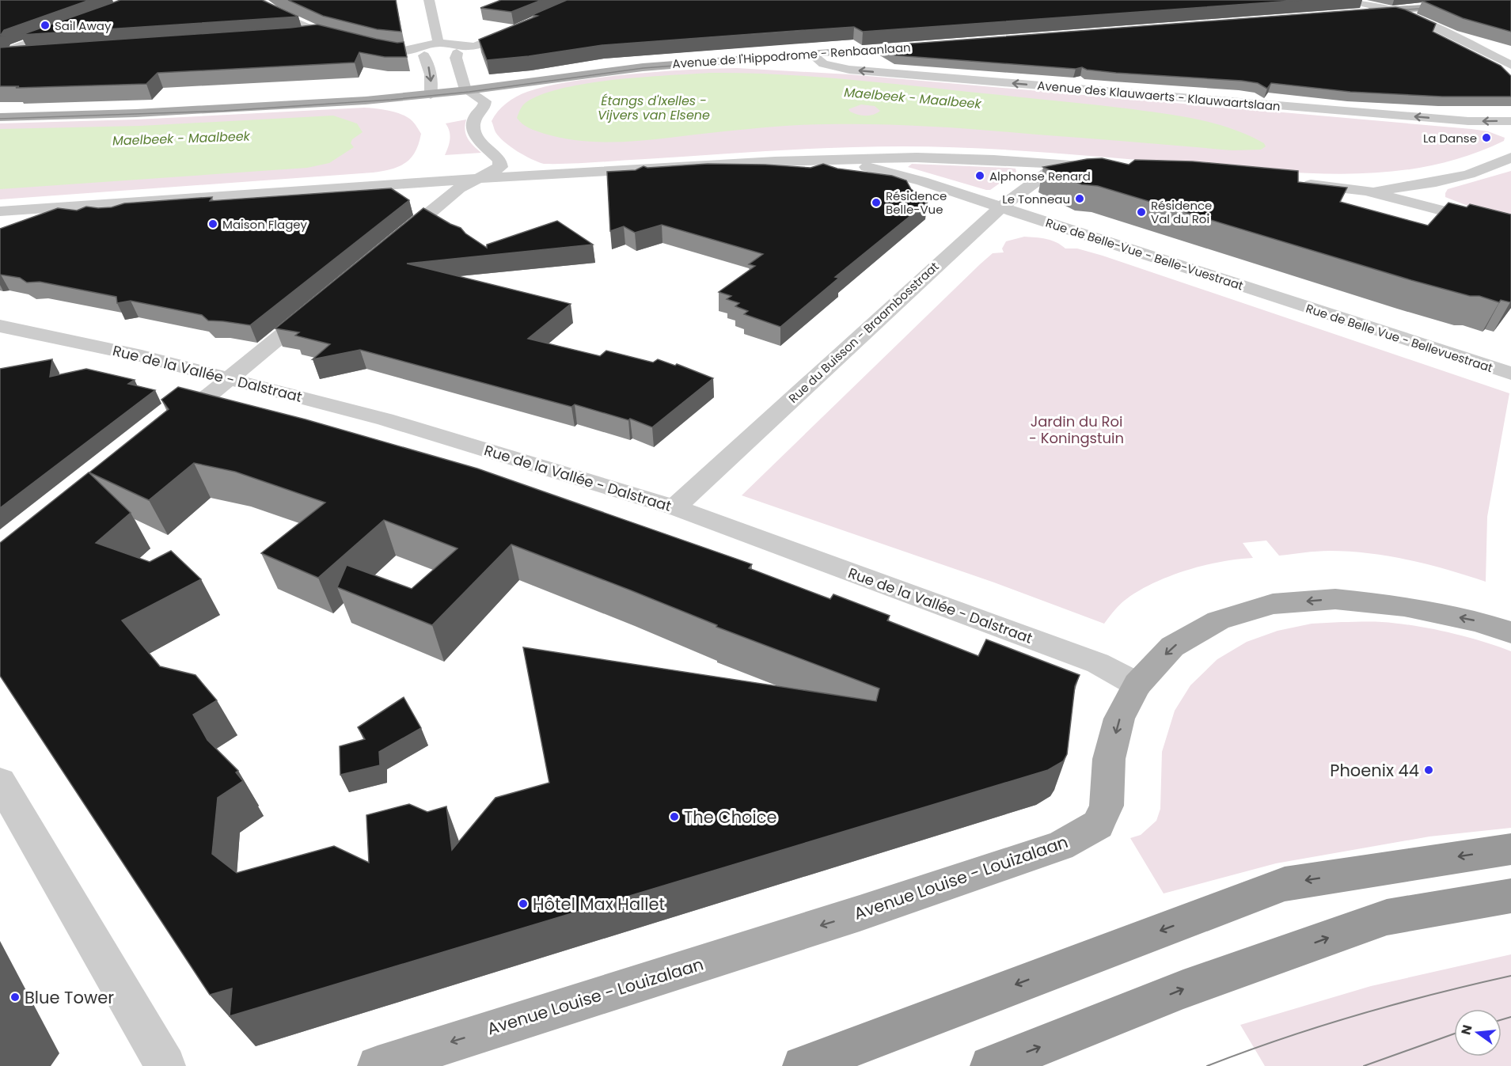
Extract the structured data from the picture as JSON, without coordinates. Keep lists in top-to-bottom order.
{
  "streets": {
    "main road": ["Avenue de l'Hippodrome - Renbaanlaan", "Avenue Louise - Louizalaan"],
    "street": [
      "Avenue des Klauwaerts - Klauwaartslaan",
      "Rue de Belle-Vue - Belle-Vuestraat",
      "Rue du Buisson - Braambosstraat",
      "Rue de Belle Vue - Bellevuestraat",
      "Rue de la Vallée - Dalstraat"
    ]
  },
  "crossings": [
    ["Avenue de l'Hippodrome - Renbaanlaan", "Avenue des Klauwaerts - Klauwaartslaan"],
    ["Rue de Belle-Vue - Belle-Vuestraat", "Rue du Buisson - Braambosstraat"],
    ["Rue de Belle-Vue - Belle-Vuestraat", "Rue de Belle Vue - Bellevuestraat"],
    ["Rue du Buisson - Braambosstraat", "Rue de la Vallée - Dalstraat"],
    ["Rue de la Vallée - Dalstraat", "Avenue Louise - Louizalaan"]
  ],
  "one_way": ["Avenue Louise - Louizalaan"],
  "water": ["Maelbeek - Maalbeek", "Étangs d'Ixelles - Vijvers van Elsene"],
  "parks": ["Jardin du Roi - Koningstuin"],
  "places": [
    "Sail Away",
    "La Danse",
    "Alphonse Renard",
    "Le Tonneau",
    "Résidence Belle-Vue",
    "Résidence Val du Roi",
    "Maison Flagey",
    "Phoenix 44",
    "The Choice",
    "Hôtel Max Hallet",
    "Blue Tower"
  ],
  "north": "left"
}
